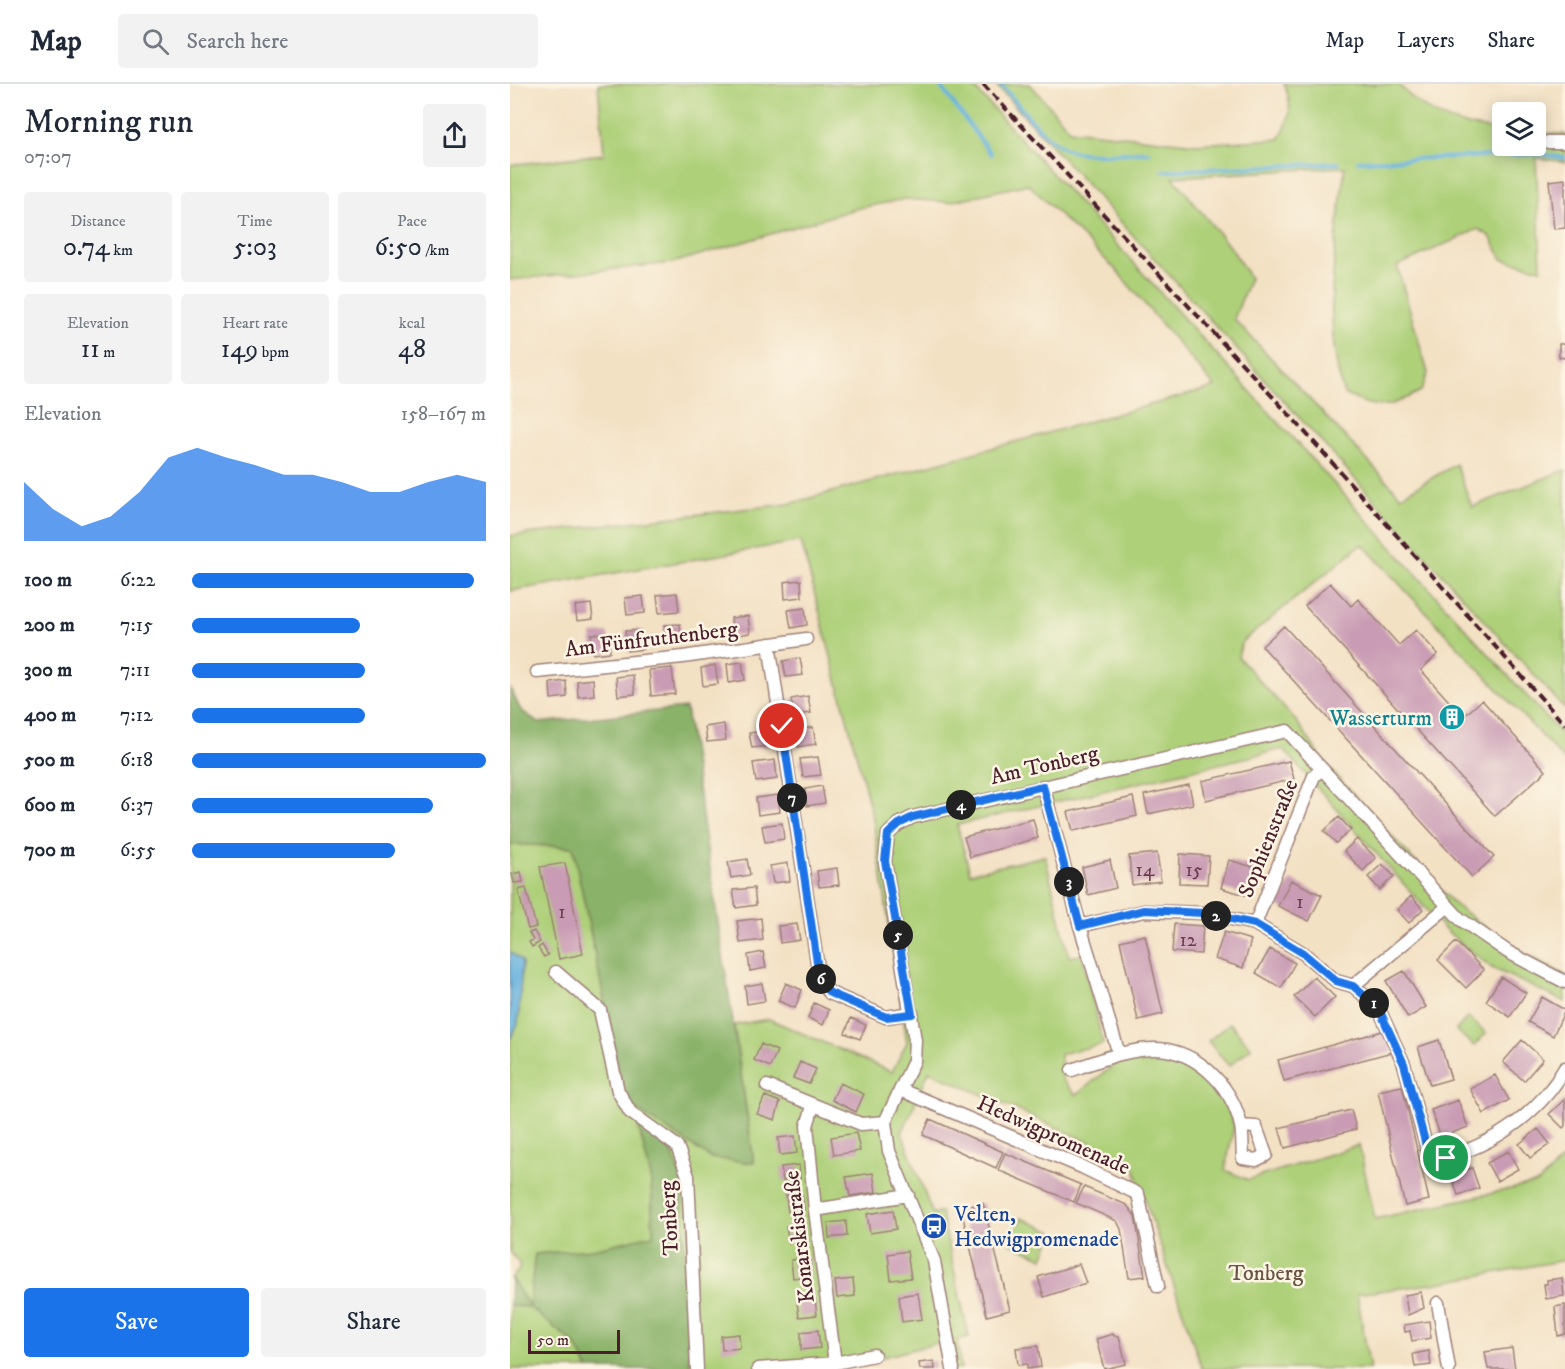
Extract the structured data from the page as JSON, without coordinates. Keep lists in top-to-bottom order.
{
  "streets": {
    "street": [
      "Am Fünfruthenberg",
      "Am Tonberg",
      "Sophienstraße",
      "Hedwigpromenade",
      "Tonberg",
      "Konarskistraße"
    ]
  },
  "crossings": [
    ["Am Fünfruthenberg", "Am Tonberg"],
    ["Am Tonberg", "Sophienstraße"],
    ["Am Tonberg", "Hedwigpromenade"]
  ],
  "parks": ["Tonberg"],
  "places": {
    "building": ["Wasserturm"],
    "bus stop": ["Velten, Hedwigpromenade"]
  },
  "house_numbers": [
    "14",
    "15",
    "1",
    "1",
    "12"
  ],
  "scale_bar": "50 m",
  "page": {
    "header": "Map",
    "search": "Search here",
    "nav": ["Map", "Layers", "Share"],
    "heading": ["Morning run", "07:07"],
    "stats": [
      ["Distance", "0.74 km"],
      ["Time", "5:03"],
      ["Pace", "6:50 /km"],
      ["Elevation", "11 m"],
      ["Heart rate", "149 bpm"],
      ["kcal", "48"]
    ],
    "chart": ["Elevation", "158–167 m"],
    "list": [
      {
        "name": "100 m",
        "note": "6:22"
      },
      {
        "name": "200 m",
        "note": "7:15"
      },
      {
        "name": "300 m",
        "note": "7:11"
      },
      {
        "name": "400 m",
        "note": "7:12"
      },
      {
        "name": "500 m",
        "note": "6:18"
      },
      {
        "name": "600 m",
        "note": "6:37"
      },
      {
        "name": "700 m",
        "note": "6:55"
      }
    ],
    "pins": [
      "7",
      "4",
      "3",
      "2",
      "5",
      "6",
      "1"
    ],
    "buttons": ["Save", "Share"],
    "scale": "50 m"
  }
}
